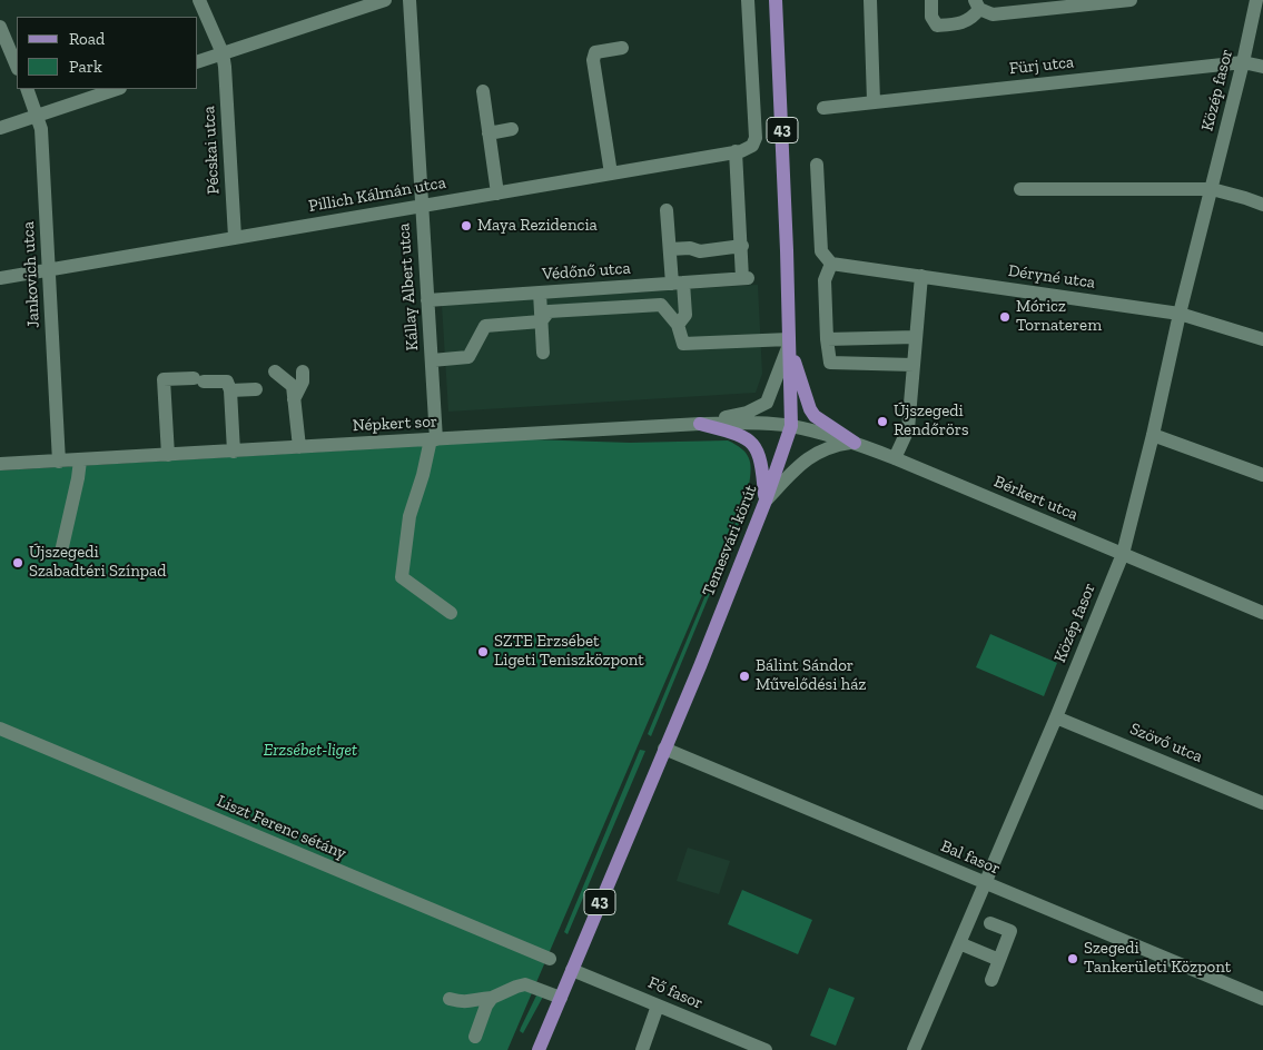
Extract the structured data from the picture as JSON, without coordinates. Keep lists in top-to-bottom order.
{
  "streets": {
    "main road": ["43", "Temesvári körút"],
    "street": [
      "Fürj utca",
      "Közép fasor",
      "Pécskai utca",
      "Pillich Kálmán utca",
      "Védőnő utca",
      "Jankovich utca",
      "Déryné utca",
      "Kállay Albert utca",
      "Népkert sor",
      "Bérkert utca",
      "Szövő utca",
      "Liszt Ferenc sétány",
      "Bal fasor",
      "Fő fasor"
    ]
  },
  "crossings": [
    ["Fürj utca", "Közép fasor"],
    ["Közép fasor", "Déryné utca"],
    ["Közép fasor", "Bérkert utca"],
    ["Közép fasor", "Szövő utca"],
    ["Közép fasor", "Bal fasor"],
    ["Pécskai utca", "Pillich Kálmán utca"],
    ["Pillich Kálmán utca", "Jankovich utca"],
    ["Pillich Kálmán utca", "Kállay Albert utca"],
    ["Védőnő utca", "Kállay Albert utca"],
    ["Jankovich utca", "Népkert sor"],
    ["Kállay Albert utca", "Népkert sor"],
    ["Népkert sor", "Bérkert utca"],
    ["Népkert sor", "Temesvári körút"],
    ["Bérkert utca", "Temesvári körút"],
    ["Temesvári körút", "Bal fasor"],
    ["Temesvári körút", "Fő fasor"]
  ],
  "parks": ["Erzsébet-liget"],
  "places": [
    "Maya Rezidencia",
    "Móricz Tornaterem",
    "Újszegedi Rendőrörs",
    "Újszegedi Szabadtéri Színpad",
    "SZTE Erzsébet Ligeti Teniszközpont",
    "Bálint Sándor Művelődési ház",
    "Szegedi Tankerületi Központ"
  ],
  "legend": ["Road", "Park"]
}
